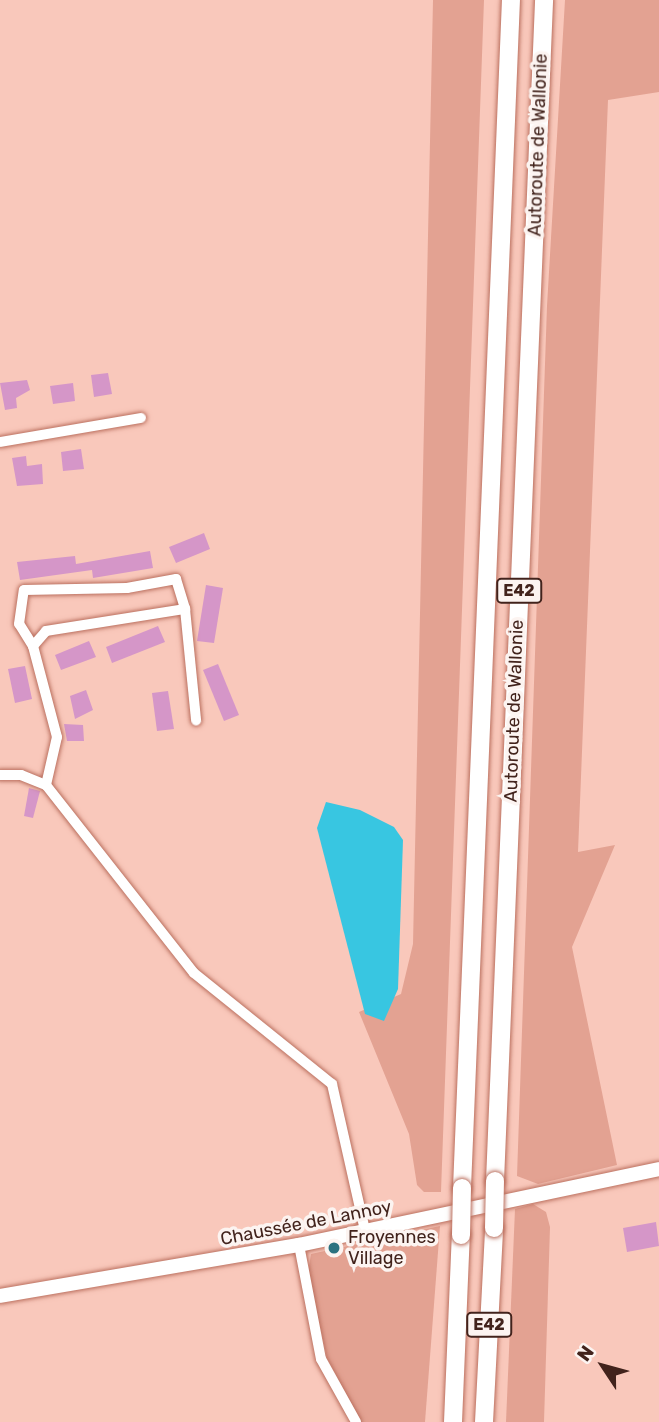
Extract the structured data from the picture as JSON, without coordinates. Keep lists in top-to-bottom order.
{
  "streets": {
    "highway": ["Autoroute de Wallonie", "E42"],
    "main road": ["Chaussée de Lannoy"]
  },
  "places": ["Froyennes Village"],
  "north": "top left"
}
